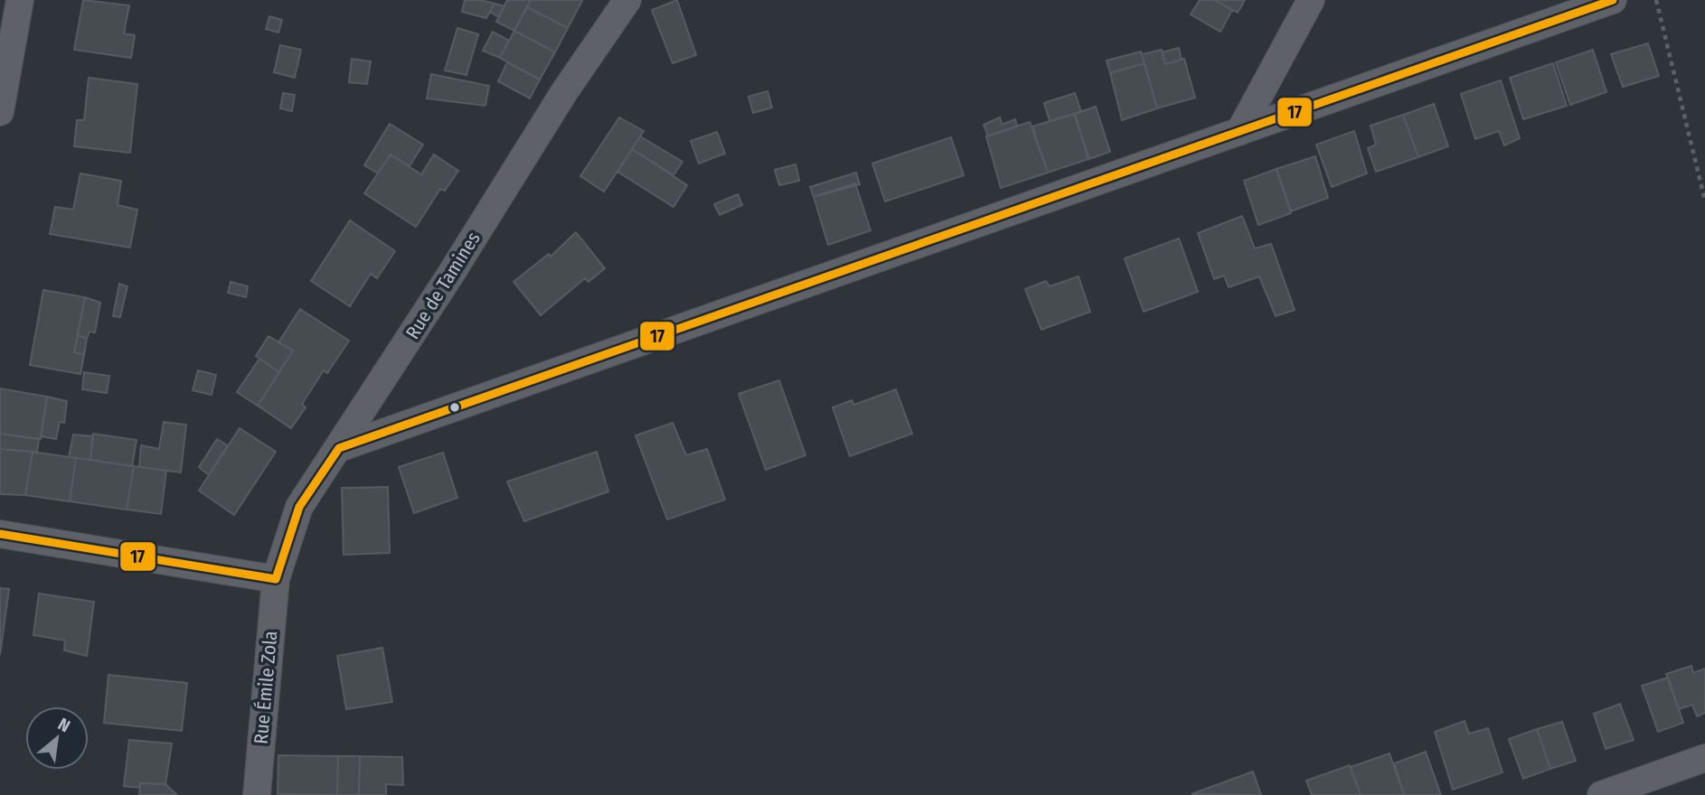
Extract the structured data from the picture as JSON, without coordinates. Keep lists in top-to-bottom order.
{
  "streets": {
    "street": ["Rue de Tamines", "Rue Émile Zola"]
  },
  "crossings": [
    ["Rue de Tamines", "Rue Émile Zola"]
  ],
  "lines": ["transit line 17"],
  "north": "top right"
}
